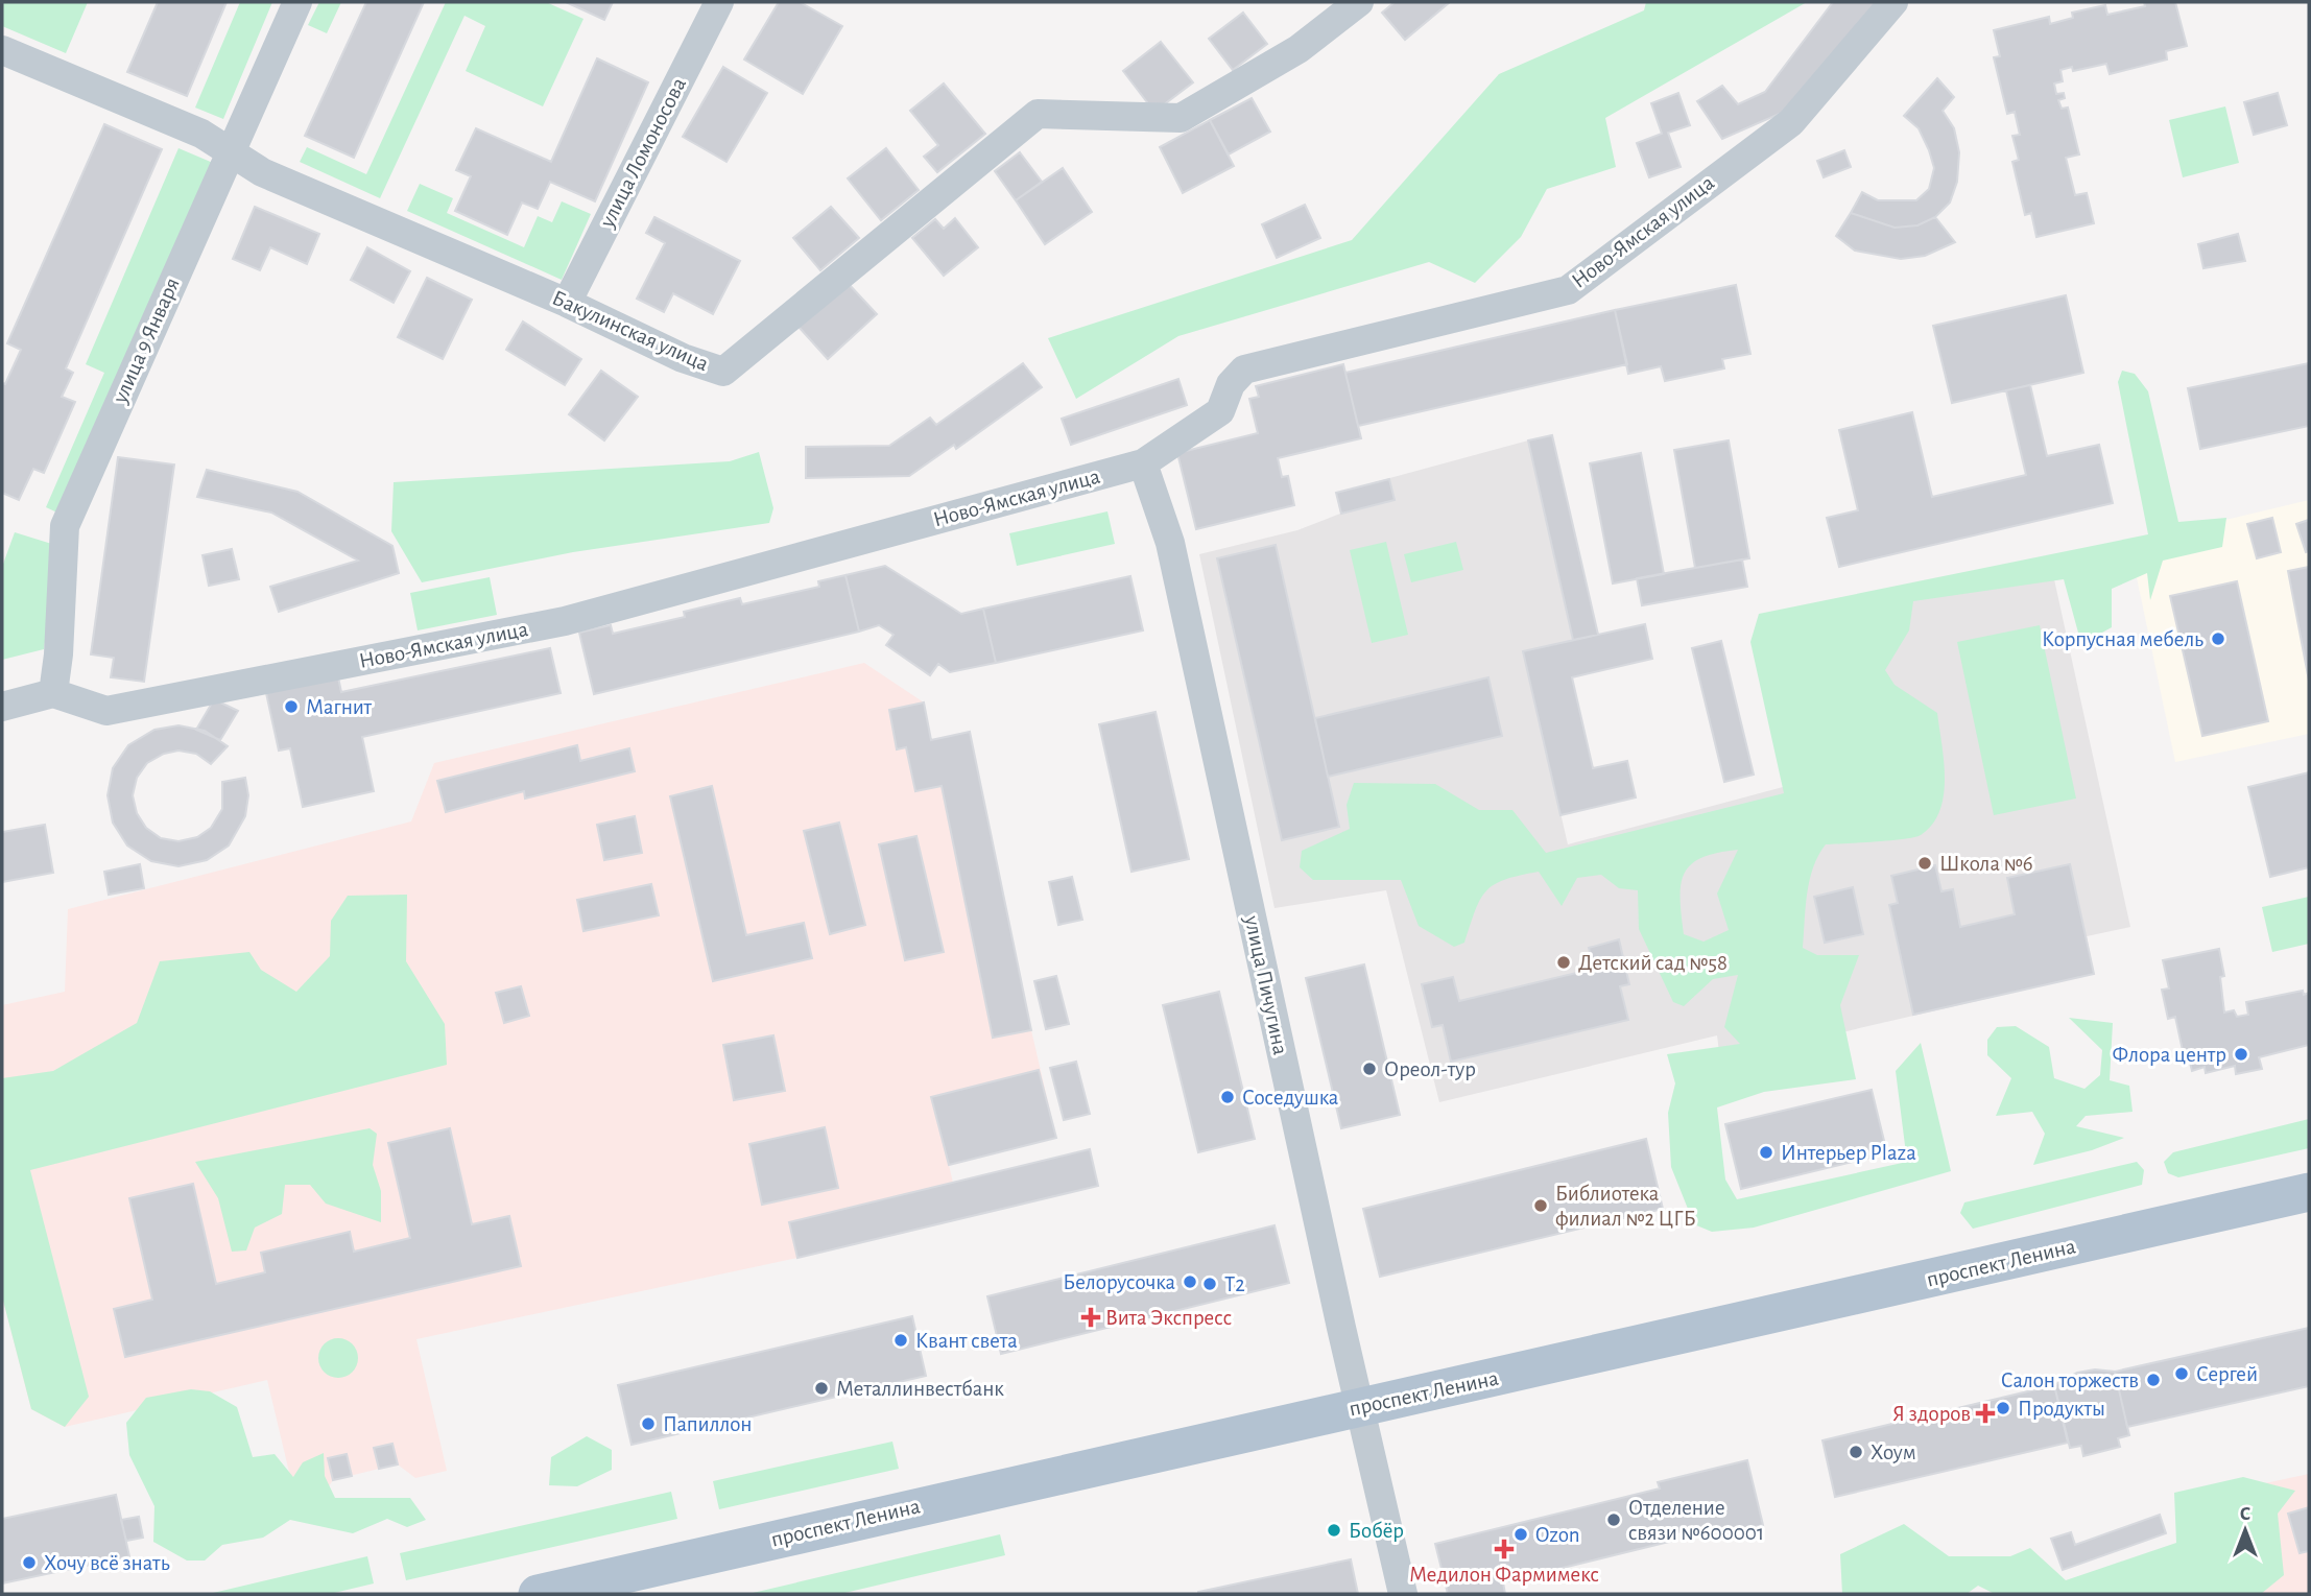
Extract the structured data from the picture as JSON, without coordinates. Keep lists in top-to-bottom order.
{
  "streets": {
    "main road": ["проспект Ленина"],
    "street": [
      "улица Ломоносова",
      "Ново-Ямская улица",
      "Бакулинская улица",
      "улица 9 Января",
      "улица Пичугина"
    ]
  },
  "crossings": [
    ["улица Ломоносова", "Бакулинская улица"],
    ["Ново-Ямская улица", "улица 9 Января"],
    ["Ново-Ямская улица", "улица Пичугина"],
    ["Бакулинская улица", "улица 9 Января"],
    ["улица Пичугина", "проспект Ленина"]
  ],
  "places": {
    "other": [
      "Корпусная мебель",
      "Магнит",
      "Школа №6",
      "Детский сад №58",
      "Флора центр",
      "Ореол-тур",
      "Соседушка",
      "Интерьер Plaza",
      "Библиотека филиал №2 ЦГБ",
      "Белорусочка",
      "T2",
      "Квант света",
      "Сергей",
      "Салон торжеств",
      "Металлинвестбанк",
      "Продукты",
      "Папиллон",
      "Хоум",
      "Отделение связи №600001",
      "Бобёр",
      "Ozon",
      "Хочу всё знать"
    ],
    "health": ["Вита Экспресс", "Я здоров", "Медилон Фармимекс"]
  },
  "north": "top"
}
